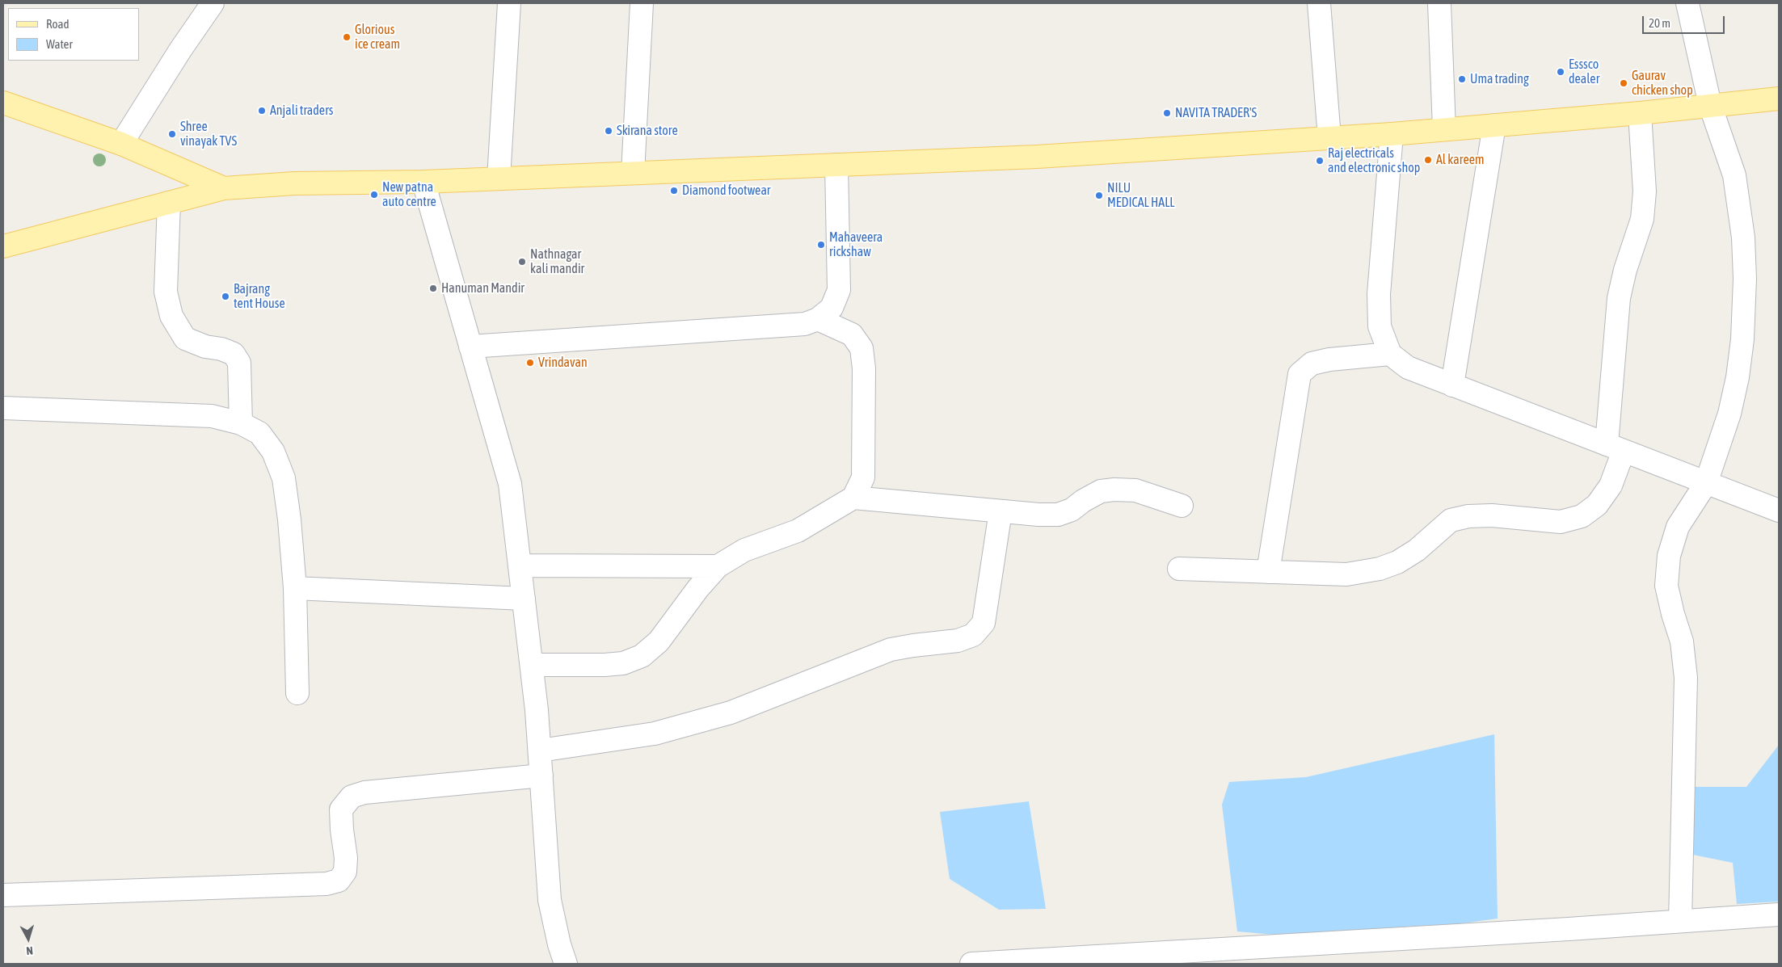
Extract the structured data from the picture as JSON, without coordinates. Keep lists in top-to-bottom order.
{
  "places": [
    "Glorious ice cream",
    "Esssco dealer",
    "Uma trading",
    "Gaurav chicken shop",
    "Anjali traders",
    "NAVITA TRADER'S",
    "Skirana store",
    "Shree vinayak TVS",
    "Al kareem",
    "Raj electricals and electronic shop",
    "Diamond footwear",
    "New patna auto centre",
    "NILU MEDICAL HALL",
    "Mahaveera rickshaw",
    "Nathnagar kali mandir",
    "Hanuman Mandir",
    "Bajrang tent House",
    "Vrindavan"
  ],
  "legend": ["Road", "Water"],
  "scale_bar": "20 m",
  "north": "bottom"
}
